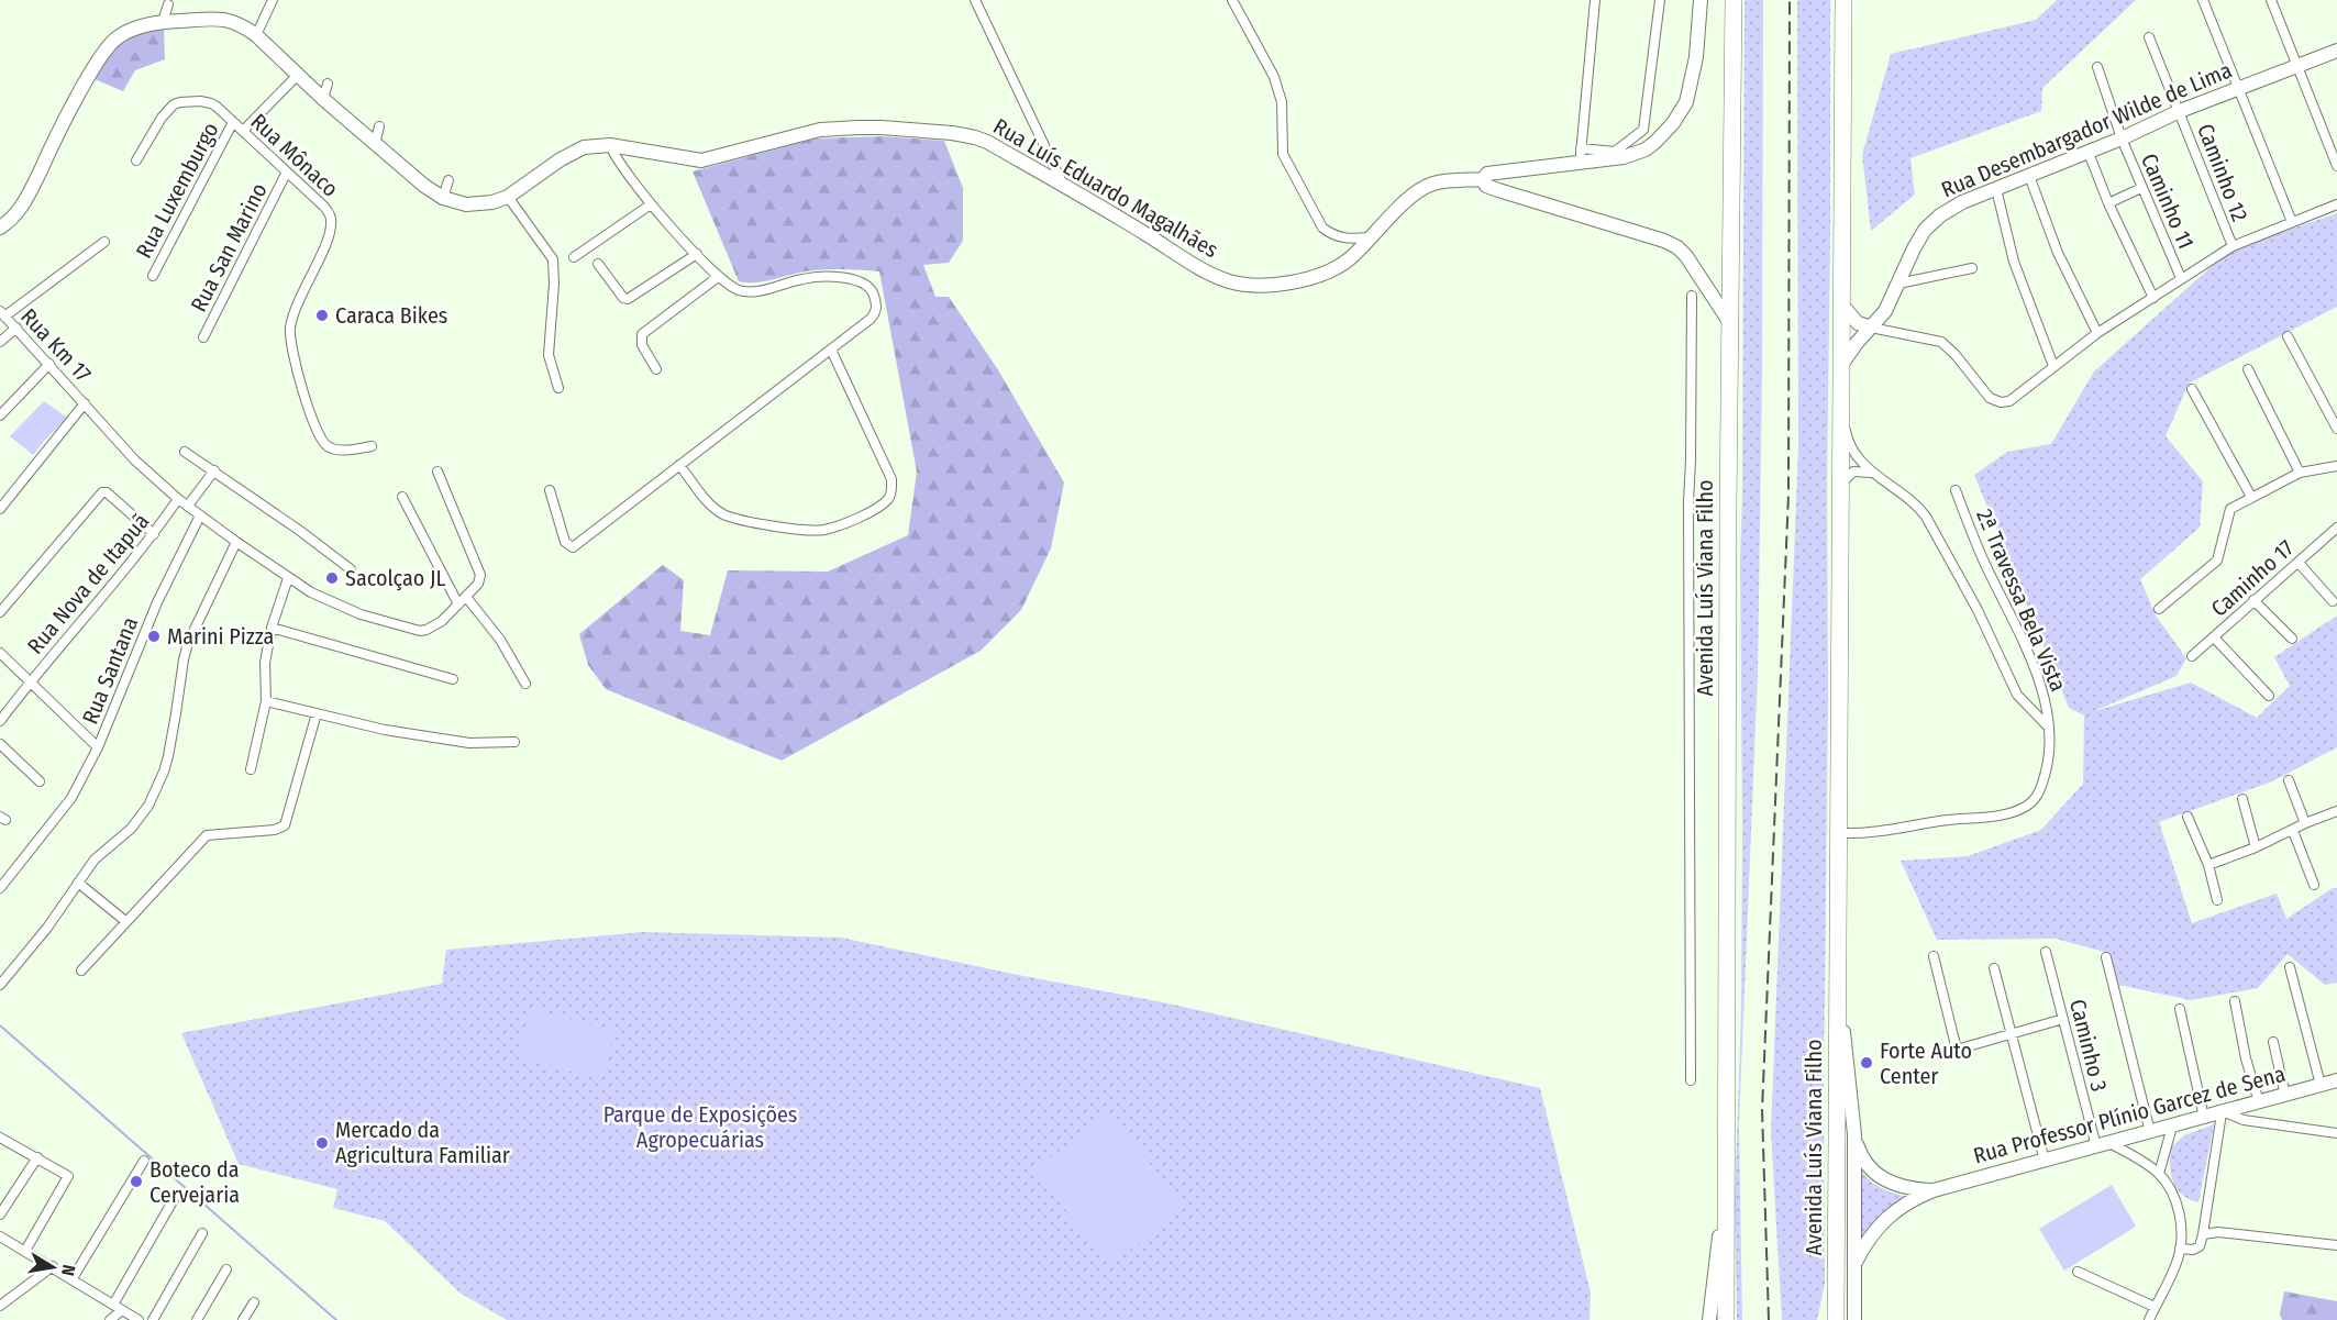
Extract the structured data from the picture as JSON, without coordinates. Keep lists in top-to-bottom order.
{
  "streets": {
    "highway": ["Avenida Luís Viana Filho"],
    "main road": ["Rua Desembargador Wilde de Lima", "Rua Luís Eduardo Magalhães", "Rua Professor Plínio Garcez de Sena"],
    "street": [
      "Rua Mônaco",
      "Caminho 12",
      "Rua Luxemburgo",
      "Caminho 11",
      "Rua San Marino",
      "Rua Km 17",
      "Caminho 17",
      "Rua Nova de Itapuã",
      "2ª Travessa Bela Vista",
      "Rua Santana",
      "Caminho 3"
    ]
  },
  "crossings": [
    ["Rua Desembargador Wilde de Lima", "Caminho 12"],
    ["Rua Desembargador Wilde de Lima", "Caminho 11"],
    ["Rua Desembargador Wilde de Lima", "Avenida Luís Viana Filho"],
    ["Rua Mônaco", "Rua Luxemburgo"],
    ["Rua Mônaco", "Rua San Marino"],
    ["Rua Km 17", "Rua Nova de Itapuã"],
    ["Rua Km 17", "Rua Santana"],
    ["Avenida Luís Viana Filho", "2ª Travessa Bela Vista"],
    ["Avenida Luís Viana Filho", "Rua Professor Plínio Garcez de Sena"],
    ["Caminho 3", "Rua Professor Plínio Garcez de Sena"]
  ],
  "parks": ["Parque de Exposições Agropecuárias"],
  "places": [
    "Caraca Bikes",
    "Sacolçao JL",
    "Marini Pizza",
    "Forte Auto Center",
    "Mercado da Agricultura Familiar",
    "Boteco da Cervejaria"
  ],
  "north": "right"
}
